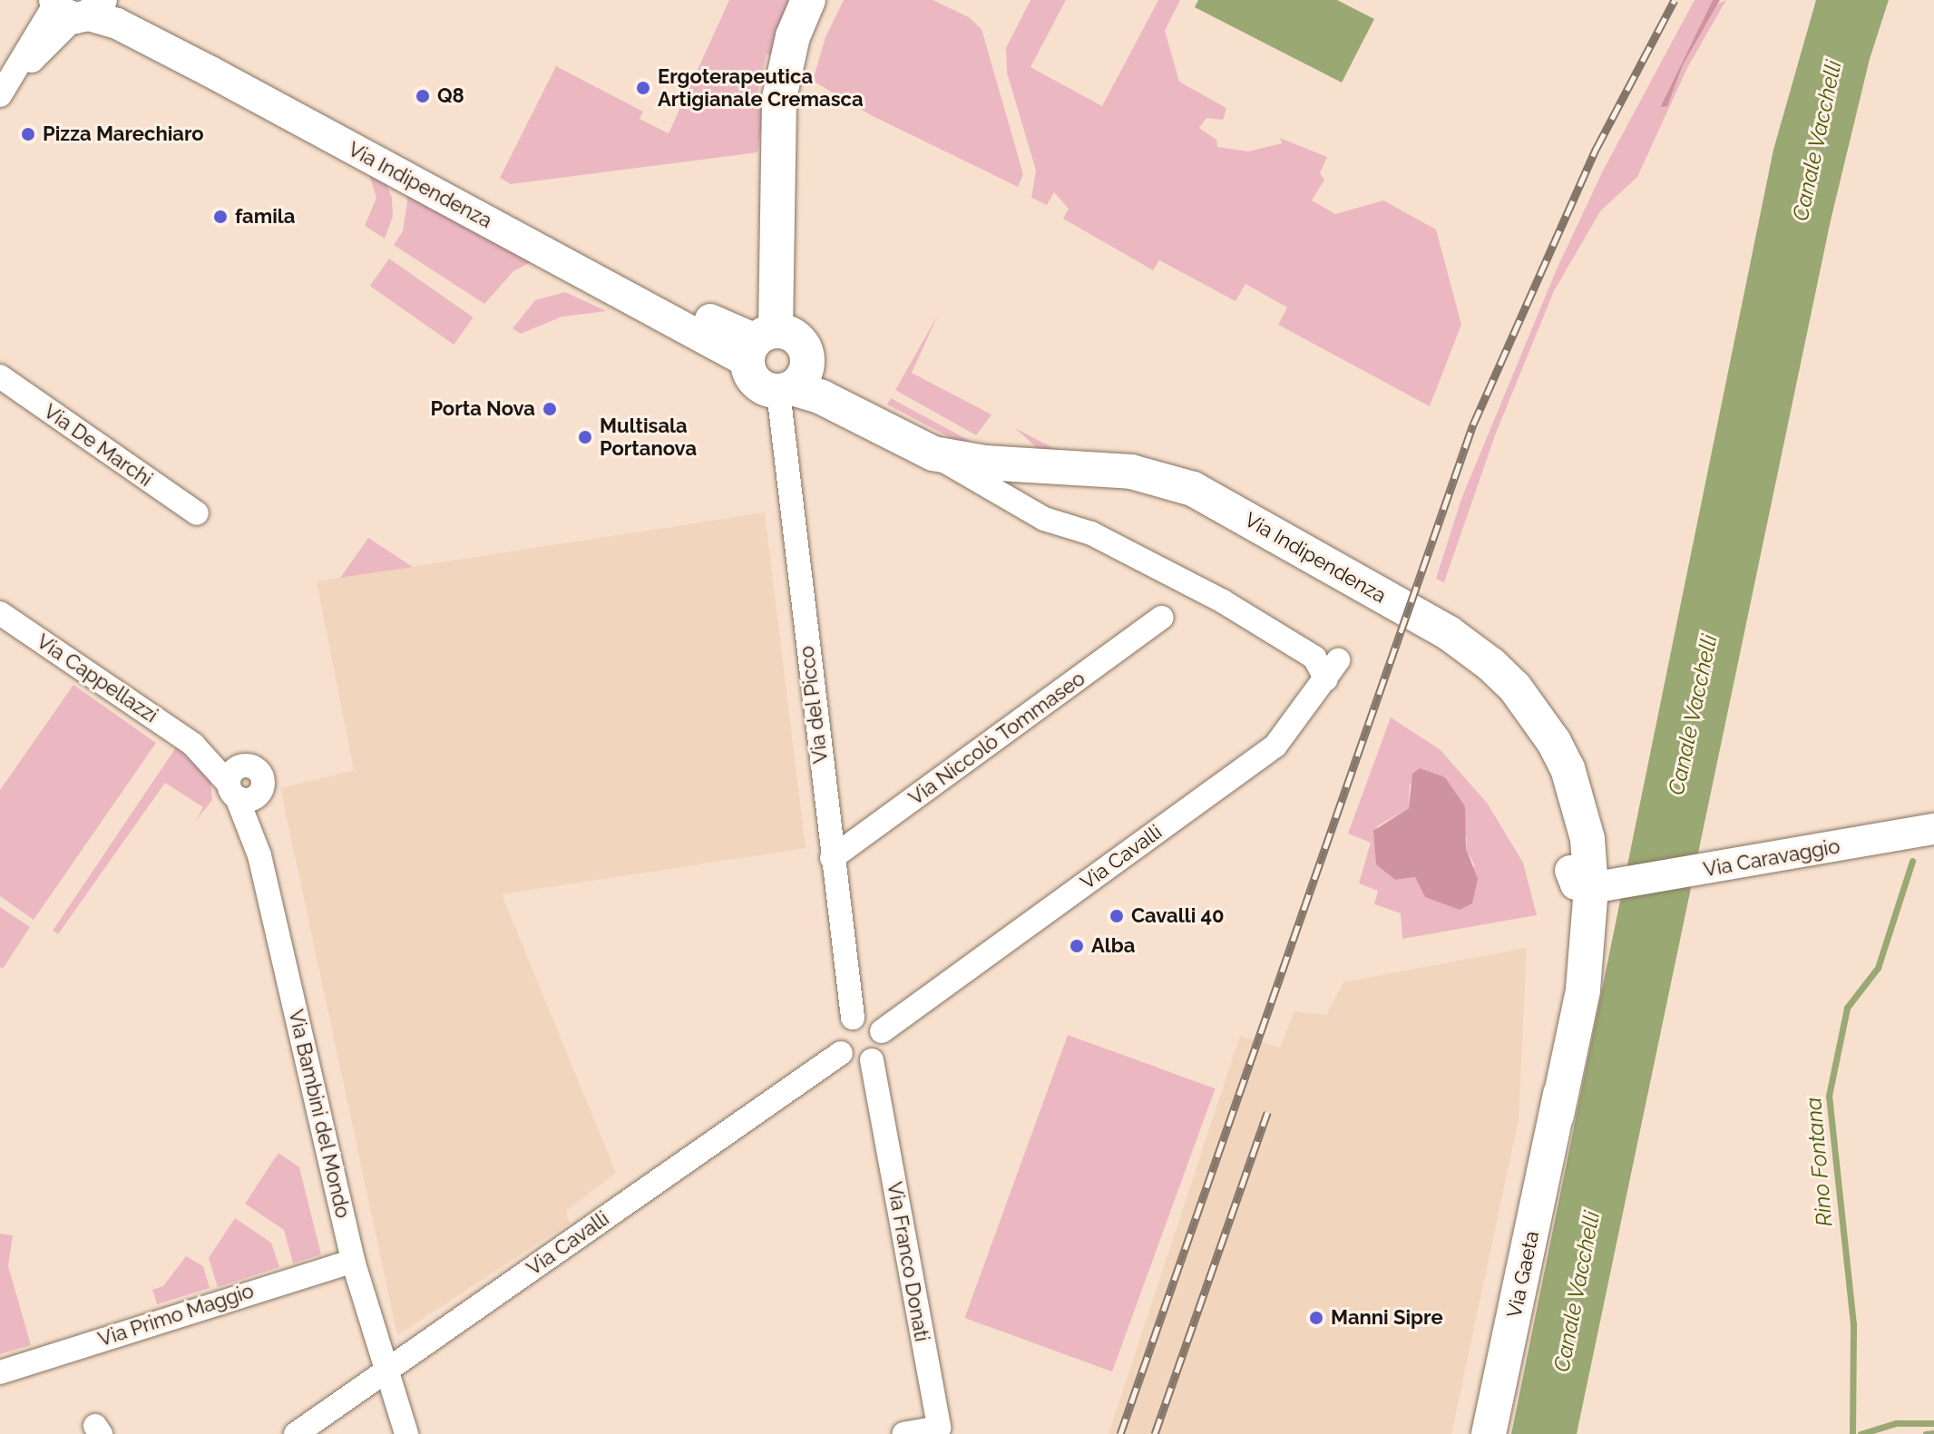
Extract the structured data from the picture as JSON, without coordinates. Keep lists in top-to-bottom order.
{
  "streets": {
    "main road": ["Via Indipendenza", "Via Gaeta"],
    "street": [
      "Via De Marchi",
      "Via Cappellazzi",
      "Via del Picco",
      "Via Niccolò Tommaseo",
      "Via Cavalli",
      "Via Caravaggio",
      "Via Bambini del Mondo",
      "Via Franco Donati",
      "Via Primo Maggio"
    ]
  },
  "crossings": [
    ["Via Indipendenza", "Via del Picco"],
    ["Via Indipendenza", "Via Cavalli"],
    ["Via Indipendenza", "Via Caravaggio"],
    ["Via Indipendenza", "Via Gaeta"],
    ["Via Cappellazzi", "Via Bambini del Mondo"],
    ["Via del Picco", "Via Niccolò Tommaseo"],
    ["Via del Picco", "Via Cavalli"],
    ["Via del Picco", "Via Franco Donati"],
    ["Via Cavalli", "Via Bambini del Mondo"],
    ["Via Cavalli", "Via Franco Donati"],
    ["Via Caravaggio", "Via Gaeta"],
    ["Via Bambini del Mondo", "Via Primo Maggio"]
  ],
  "water": ["Canale Vacchelli", "Rino Fontana"],
  "places": [
    "Ergoterapeutica Artigianale Cremasca",
    "Q8",
    "Pizza Marechiaro",
    "famila",
    "Porta Nova",
    "Multisala Portanova",
    "Cavalli 40",
    "Alba",
    "Manni Sipre"
  ]
}
